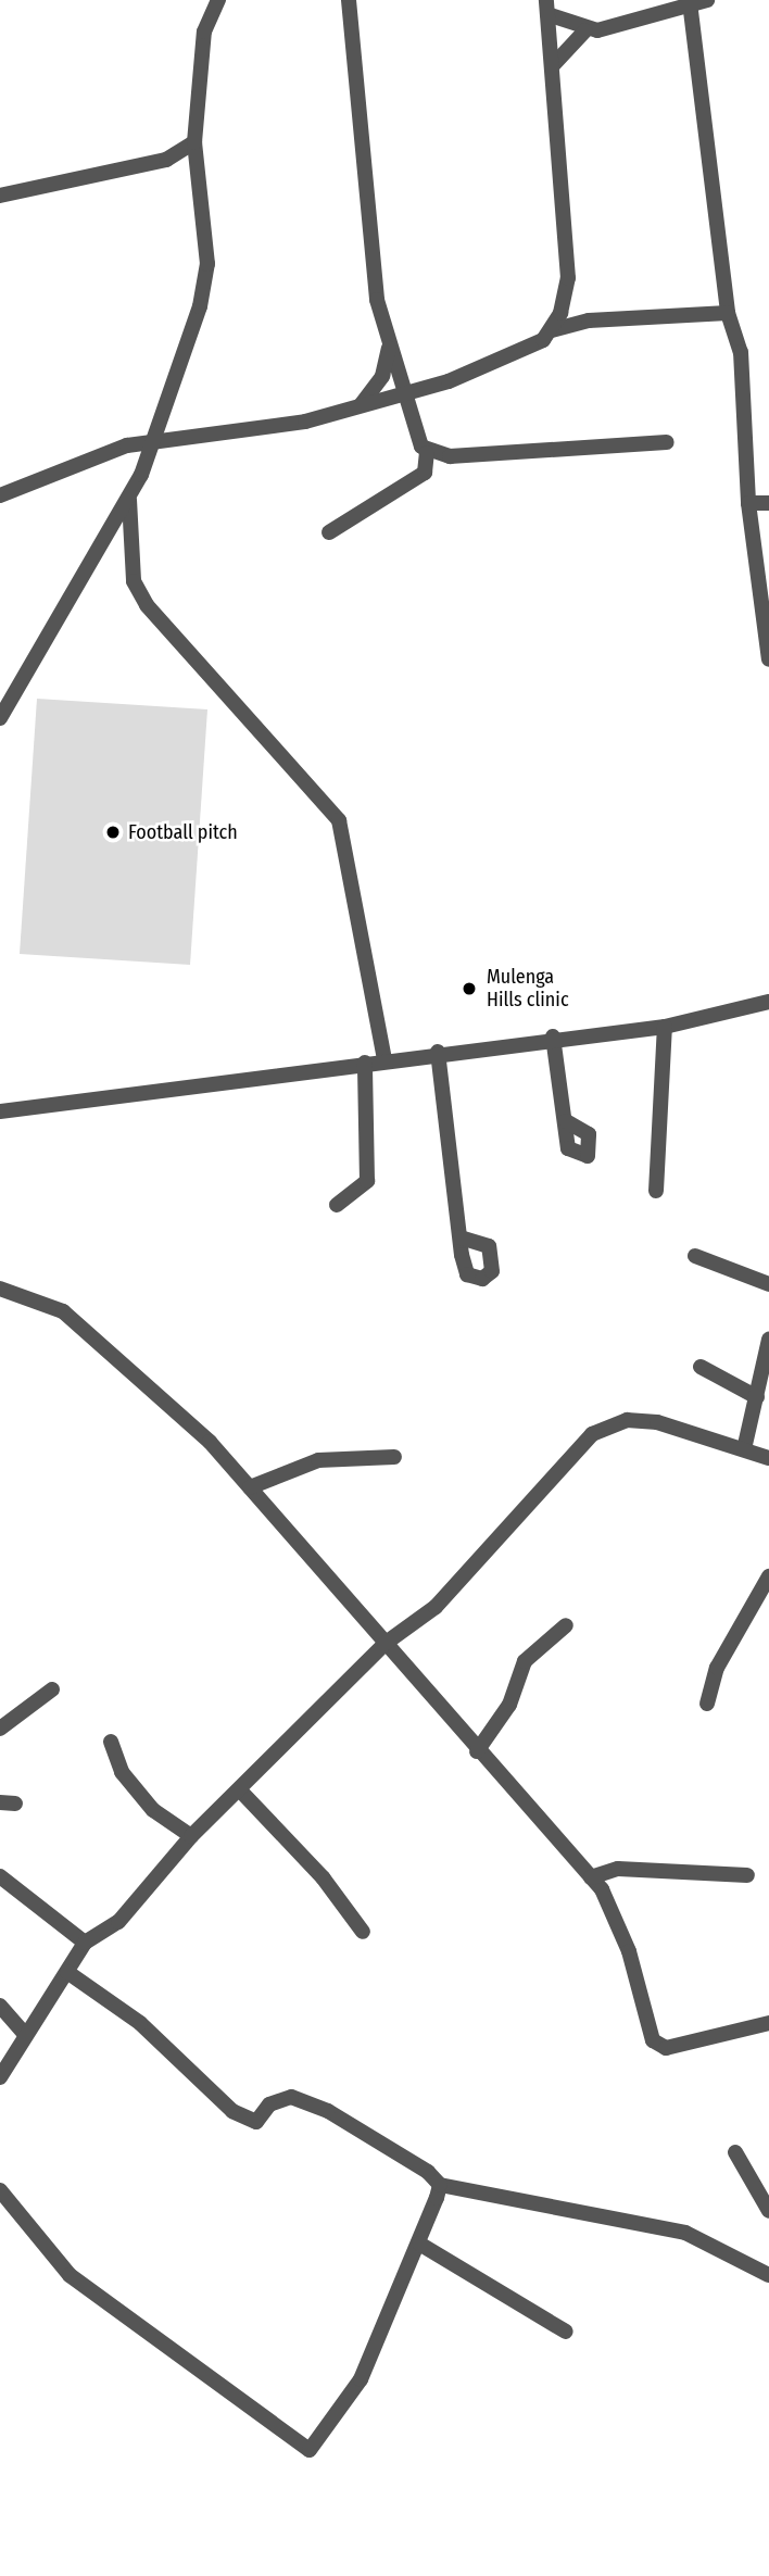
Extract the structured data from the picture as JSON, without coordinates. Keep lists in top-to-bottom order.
{
  "places": ["Football pitch", "Mulenga Hills clinic"]
}
